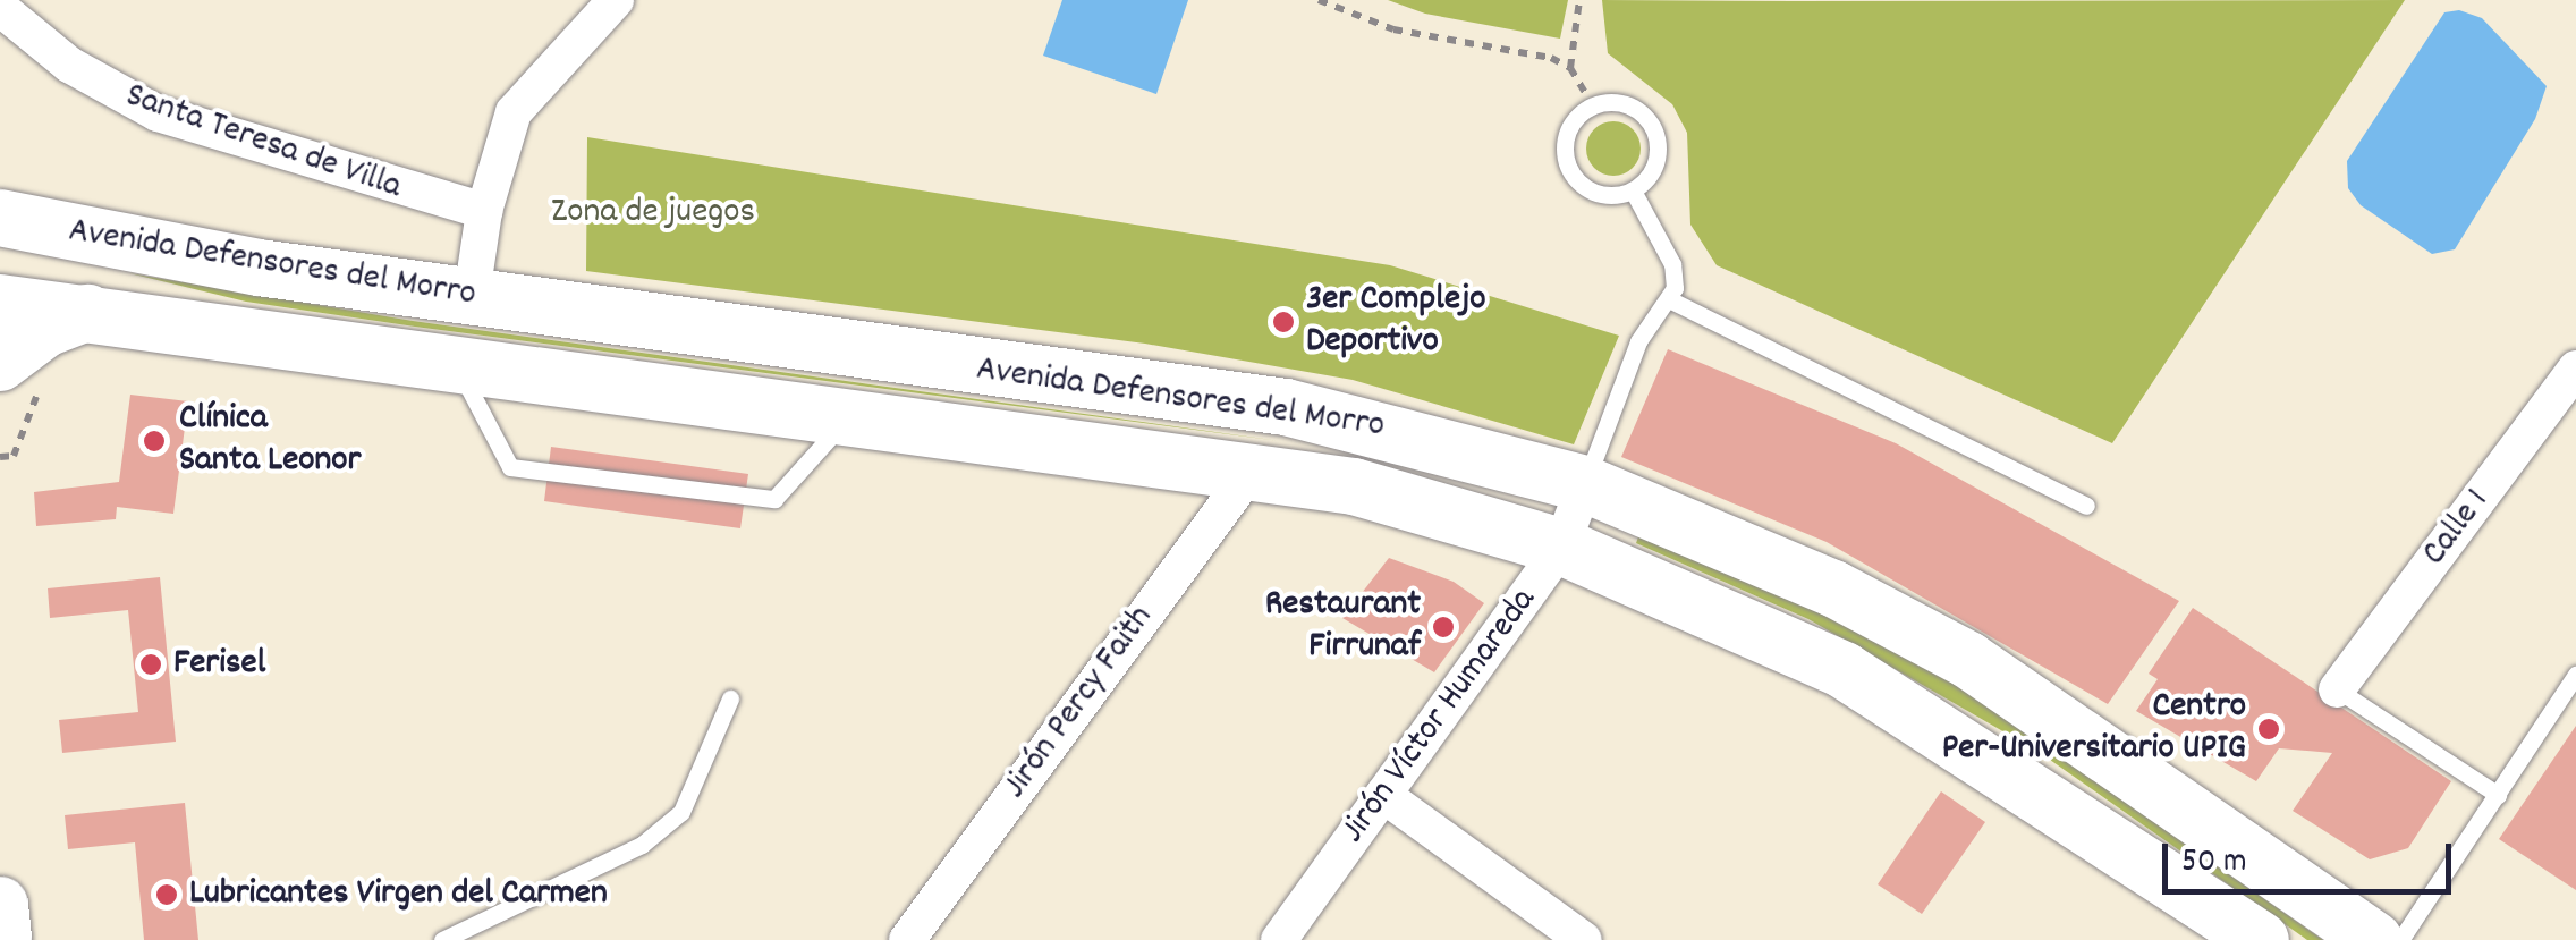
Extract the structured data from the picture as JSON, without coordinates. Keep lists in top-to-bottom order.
{
  "streets": {
    "main road": ["Avenida Defensores del Morro"],
    "street": [
      "Santa Teresa de Villa",
      "Calle 1",
      "Jirón Percy Faith",
      "Jirón Víctor Humareda"
    ]
  },
  "crossings": [
    ["Avenida Defensores del Morro", "Jirón Percy Faith"],
    ["Avenida Defensores del Morro", "Jirón Víctor Humareda"]
  ],
  "parks": ["Zona de juegos"],
  "places": [
    "3er Complejo Deportivo",
    "Clínica Santa Leonor",
    "Restaurant Firrunaf",
    "Ferisel",
    "Centro Per-Universitario UPIG",
    "Lubricantes Virgen del Carmen"
  ],
  "scale_bar": "50 m"
}
